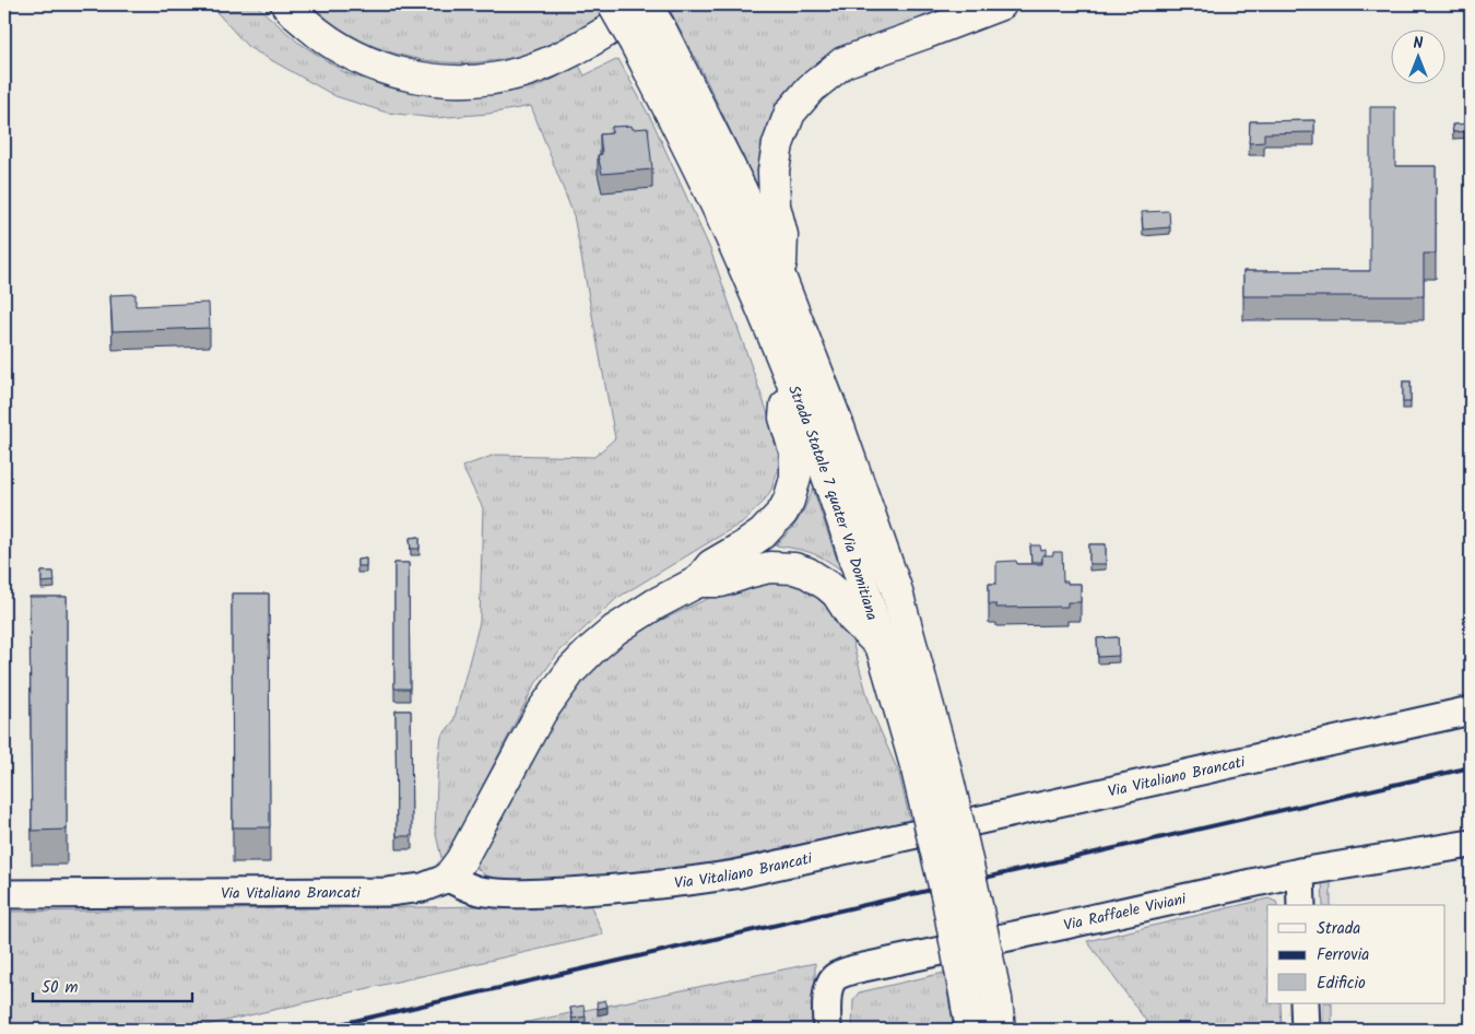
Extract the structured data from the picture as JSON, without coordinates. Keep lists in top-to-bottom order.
{
  "streets": {
    "highway": ["Strada Statale 7 quater Via Domitiana"],
    "street": ["Via Vitaliano Brancati", "Via Raffaele Viviani"]
  },
  "legend": ["Strada", "Ferrovia", "Edificio"],
  "scale_bar": "50 m",
  "north": "top"
}
